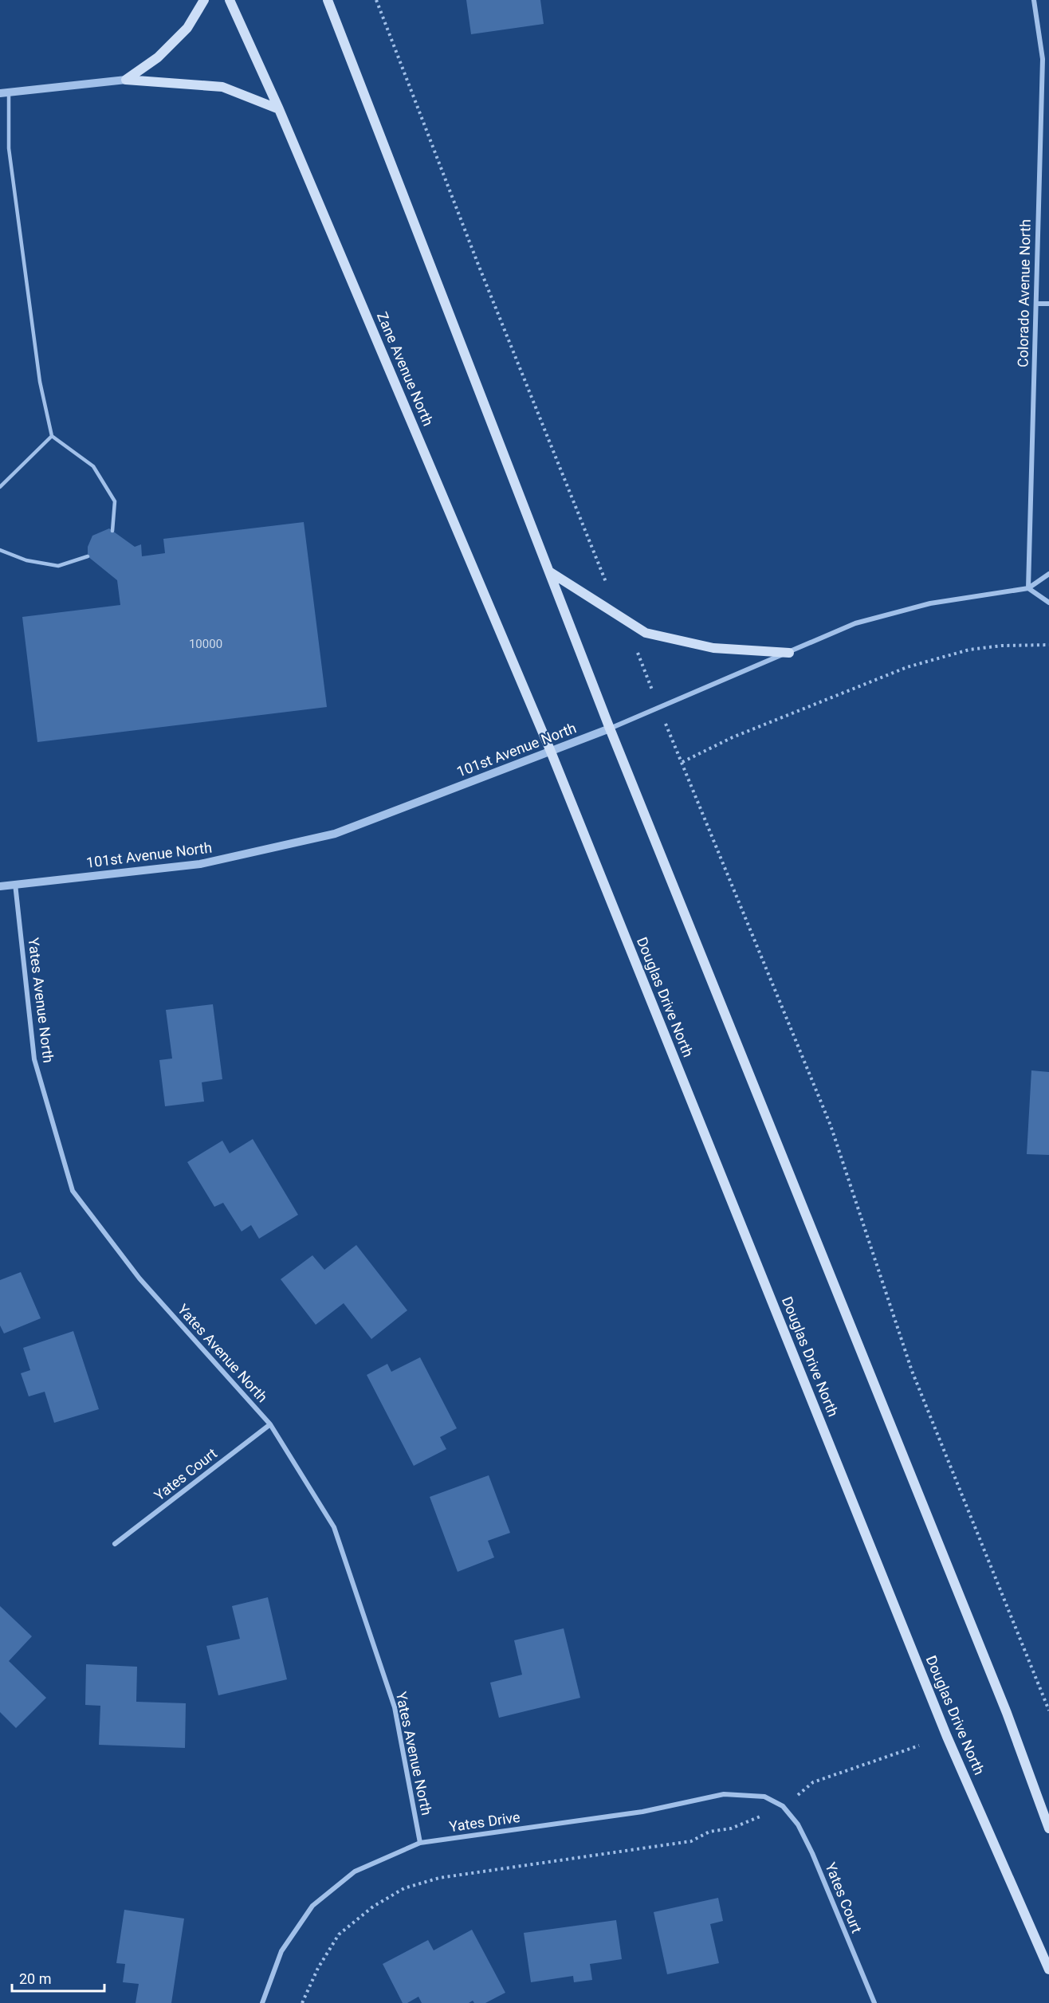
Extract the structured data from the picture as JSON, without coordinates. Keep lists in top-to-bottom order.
{
  "streets": {
    "main road": ["Zane Avenue North", "Douglas Drive North"],
    "street": [
      "Colorado Avenue North",
      "101st Avenue North",
      "Yates Avenue North",
      "Yates Court",
      "Yates Drive"
    ]
  },
  "crossings": [
    ["Colorado Avenue North", "101st Avenue North"],
    ["Zane Avenue North", "101st Avenue North"],
    ["Zane Avenue North", "Douglas Drive North"],
    ["101st Avenue North", "Douglas Drive North"],
    ["101st Avenue North", "Yates Avenue North"],
    ["Yates Avenue North", "Yates Court"],
    ["Yates Avenue North", "Yates Drive"],
    ["Yates Court", "Yates Drive"]
  ],
  "house_numbers": ["10000"],
  "scale_bar": "20 m"
}
